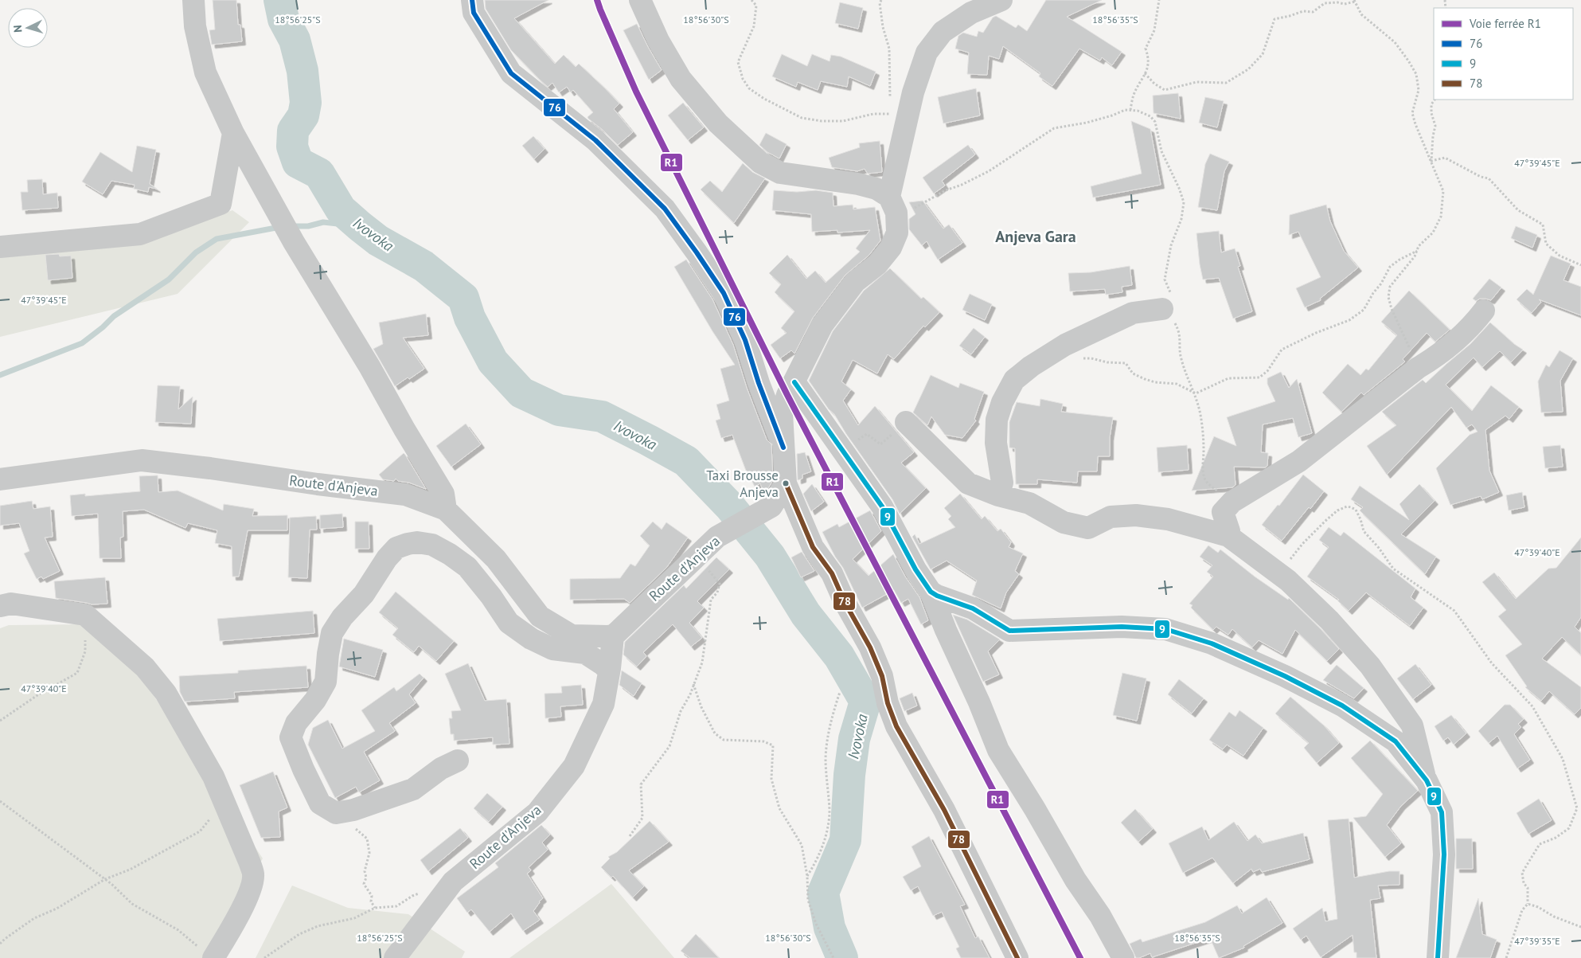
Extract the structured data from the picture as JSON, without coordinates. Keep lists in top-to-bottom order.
{
  "streets": {
    "street": ["Route d'Anjeva"]
  },
  "districts": ["Anjeva Gara"],
  "water": ["Ivovoka"],
  "places": ["Taxi Brousse Anjeva"],
  "lines": [
    "rail line R1",
    "transit line 76",
    "transit line 9",
    "transit line 78"
  ],
  "legend": [
    "Voie ferrée R1",
    "76",
    "9",
    "78"
  ],
  "north": "left",
  "coordinates": [
    "18°56'25\"S",
    "18°56'30\"S",
    "18°56'35\"S",
    "47°39'45\"E",
    "47°39'40\"E",
    "47°39'35\"E"
  ]
}
